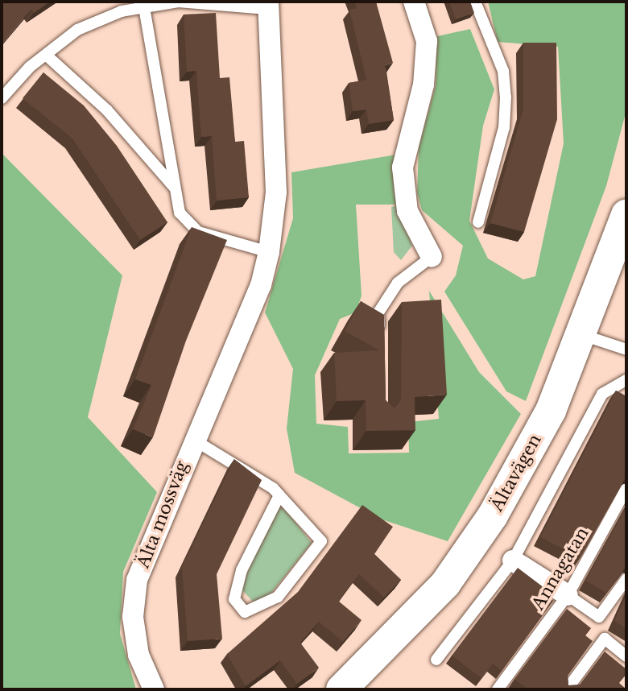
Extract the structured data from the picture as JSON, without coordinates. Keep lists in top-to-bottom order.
{
  "streets": {
    "main road": ["Ältavägen"],
    "street": ["Älta mossväg"],
    "lane": ["Annagatan"]
  }
}
